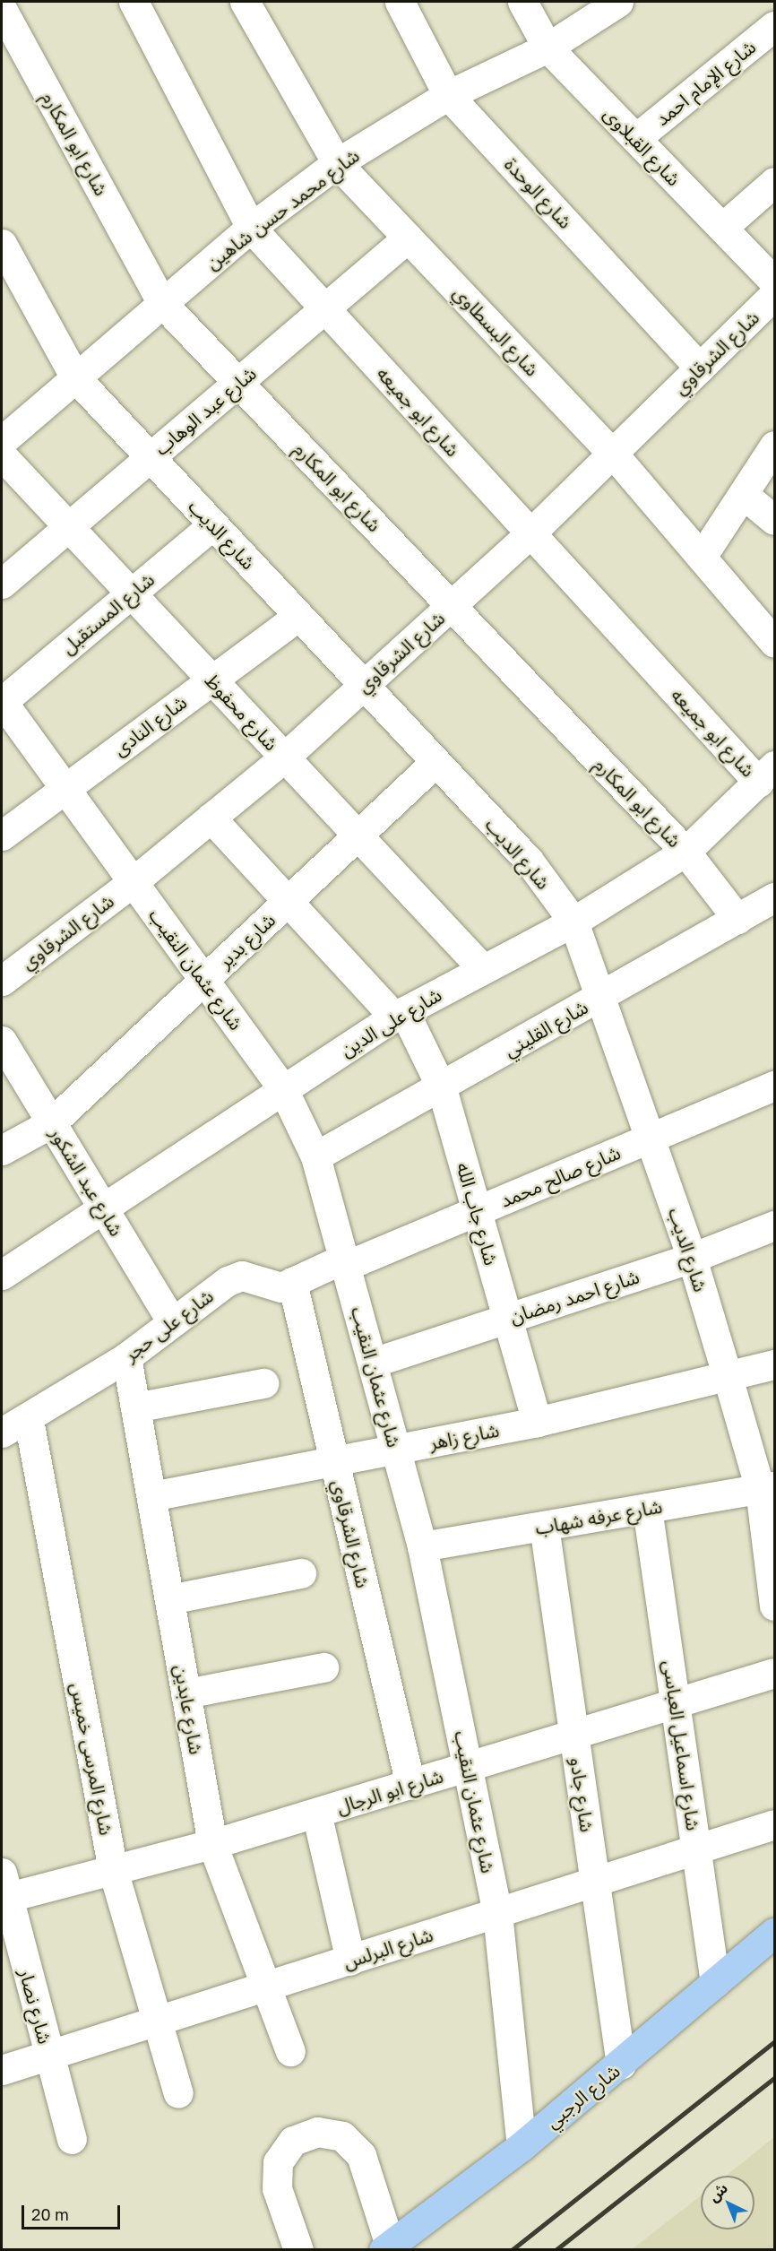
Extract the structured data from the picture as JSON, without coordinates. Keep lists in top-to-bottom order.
{
  "streets": {
    "main road": ["شارع الرجبي"],
    "street": [
      "شارع الإمام احمد",
      "شارع ابو المكارم",
      "شارع القبلاوى",
      "شارع الوحدة",
      "شارع محمد حسن شاهين",
      "شارع البسطاوي",
      "شارع الشرقاوي",
      "شارع عبد الوهاب",
      "شارع ابو جميعه",
      "شارع الديب",
      "شارع المستقبل",
      "شارع محفوظ",
      "شارع النادى",
      "شارع بدير",
      "شارع عثمان النقيب",
      "شارع على الدين",
      "شارع القليني",
      "شارع صالح محمد",
      "شارع عبد الشكور",
      "شارع جاب الله",
      "شارع احمد رمضان",
      "شارع على حجر",
      "شارع زاهر",
      "شارع عرفه شهاب",
      "شارع عابدين",
      "شارع اسماعيل العباسى",
      "شارع المرسى خميس",
      "شارع ابو الرجال",
      "شارع جادو",
      "شارع البرلس",
      "شارع نصار"
    ]
  },
  "crossings": [
    ["شارع الإمام احمد", "شارع القبلاوى"],
    ["شارع ابو المكارم", "شارع محمد حسن شاهين"],
    ["شارع ابو المكارم", "شارع الشرقاوي"],
    ["شارع ابو المكارم", "شارع عبد الوهاب"],
    ["شارع ابو المكارم", "شارع على الدين"],
    ["شارع ابو المكارم", "شارع القليني"],
    ["شارع القبلاوى", "شارع محمد حسن شاهين"],
    ["شارع الوحدة", "شارع محمد حسن شاهين"],
    ["شارع الوحدة", "شارع الشرقاوي"],
    ["شارع محمد حسن شاهين", "شارع البسطاوي"],
    ["شارع محمد حسن شاهين", "شارع ابو جميعه"],
    ["شارع محمد حسن شاهين", "شارع الديب"],
    ["شارع البسطاوي", "شارع الشرقاوي"],
    ["شارع البسطاوي", "شارع عبد الوهاب"],
    ["شارع الشرقاوي", "شارع ابو جميعه"],
    ["شارع الشرقاوي", "شارع الديب"],
    ["شارع الشرقاوي", "شارع محفوظ"],
    ["شارع الشرقاوي", "شارع عثمان النقيب"],
    ["شارع الشرقاوي", "شارع جاب الله"],
    ["شارع الشرقاوي", "شارع على حجر"],
    ["شارع الشرقاوي", "شارع زاهر"],
    ["شارع الشرقاوي", "شارع ابو الرجال"],
    ["شارع عبد الوهاب", "شارع ابو جميعه"],
    ["شارع عبد الوهاب", "شارع الديب"],
    ["شارع عبد الوهاب", "شارع محفوظ"],
    ["شارع ابو جميعه", "شارع على الدين"],
    ["شارع الديب", "شارع المستقبل"],
    ["شارع الديب", "شارع النادى"],
    ["شارع الديب", "شارع بدير"],
    ["شارع الديب", "شارع على الدين"],
    ["شارع الديب", "شارع القليني"],
    ["شارع الديب", "شارع صالح محمد"],
    ["شارع الديب", "شارع احمد رمضان"],
    ["شارع الديب", "شارع زاهر"],
    ["شارع الديب", "شارع عرفه شهاب"],
    ["شارع المستقبل", "شارع محفوظ"],
    ["شارع المستقبل", "شارع عثمان النقيب"],
    ["شارع محفوظ", "شارع النادى"],
    ["شارع محفوظ", "شارع بدير"],
    ["شارع محفوظ", "شارع على الدين"],
    ["شارع النادى", "شارع عثمان النقيب"],
    ["شارع بدير", "شارع عثمان النقيب"],
    ["شارع بدير", "شارع عبد الشكور"],
    ["شارع بدير", "شارع جاب الله"],
    ["شارع عثمان النقيب", "شارع على الدين"],
    ["شارع عثمان النقيب", "شارع القليني"],
    ["شارع عثمان النقيب", "شارع صالح محمد"],
    ["شارع عثمان النقيب", "شارع احمد رمضان"],
    ["شارع عثمان النقيب", "شارع على حجر"],
    ["شارع عثمان النقيب", "شارع زاهر"],
    ["شارع عثمان النقيب", "شارع عرفه شهاب"],
    ["شارع عثمان النقيب", "شارع ابو الرجال"],
    ["شارع عثمان النقيب", "شارع البرلس"],
    ["شارع عثمان النقيب", "شارع الرجبي"],
    ["شارع على الدين", "شارع عبد الشكور"],
    ["شارع على الدين", "شارع جاب الله"],
    ["شارع القليني", "شارع جاب الله"],
    ["شارع صالح محمد", "شارع جاب الله"],
    ["شارع صالح محمد", "شارع على حجر"],
    ["شارع عبد الشكور", "شارع على حجر"],
    ["شارع جاب الله", "شارع احمد رمضان"],
    ["شارع جاب الله", "شارع زاهر"],
    ["شارع على حجر", "شارع عابدين"],
    ["شارع على حجر", "شارع المرسى خميس"],
    ["شارع زاهر", "شارع عابدين"],
    ["شارع عرفه شهاب", "شارع اسماعيل العباسى"],
    ["شارع عرفه شهاب", "شارع جادو"],
    ["شارع عابدين", "شارع ابو الرجال"],
    ["شارع عابدين", "شارع البرلس"],
    ["شارع اسماعيل العباسى", "شارع ابو الرجال"],
    ["شارع اسماعيل العباسى", "شارع البرلس"],
    ["شارع اسماعيل العباسى", "شارع الرجبي"],
    ["شارع المرسى خميس", "شارع ابو الرجال"],
    ["شارع المرسى خميس", "شارع البرلس"],
    ["شارع ابو الرجال", "شارع جادو"],
    ["شارع ابو الرجال", "شارع نصار"],
    ["شارع جادو", "شارع البرلس"],
    ["شارع جادو", "شارع الرجبي"],
    ["شارع البرلس", "شارع نصار"]
  ],
  "scale_bar": "20 m",
  "north": "top left"
}
